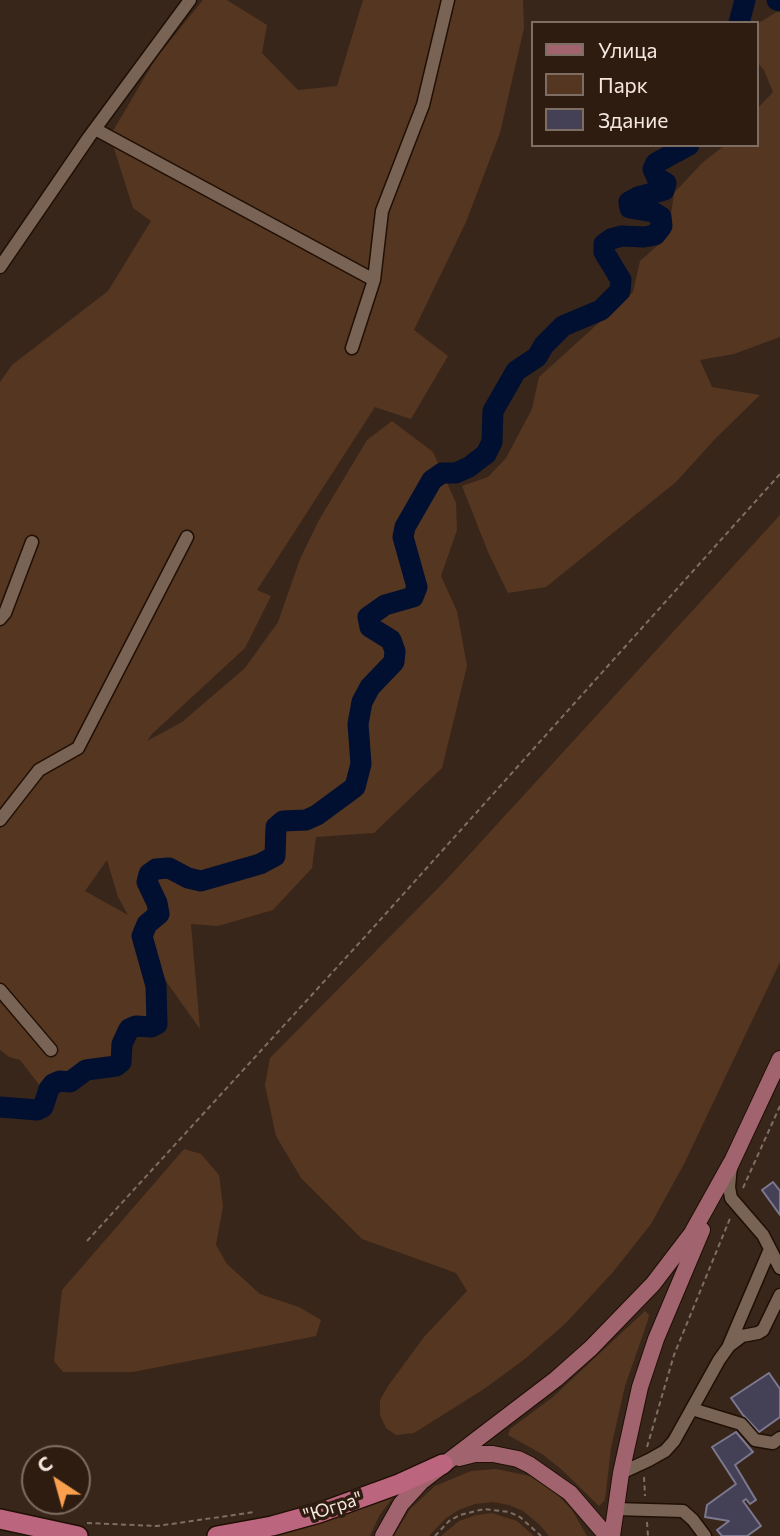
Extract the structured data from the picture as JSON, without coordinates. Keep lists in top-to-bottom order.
{
  "streets": {
    "highway": ["\"Югра\""]
  },
  "legend": ["Улица", "Парк", "Здание"],
  "north": "top left"
}
